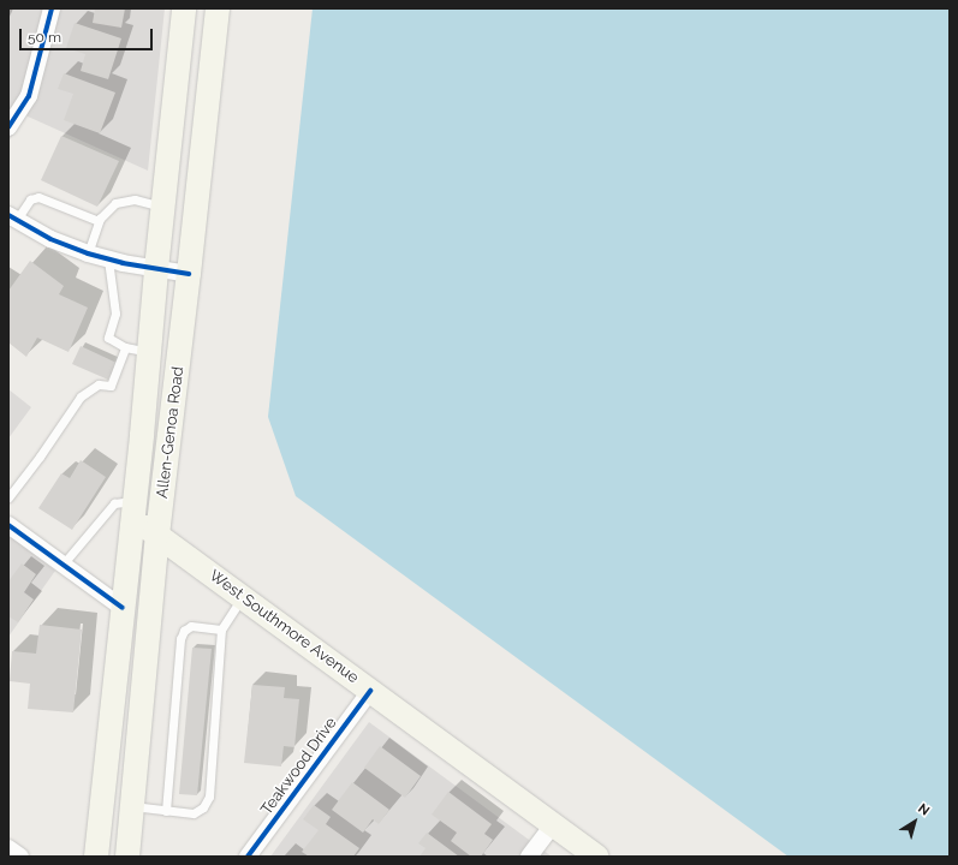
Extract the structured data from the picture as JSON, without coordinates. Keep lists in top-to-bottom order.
{
  "streets": {
    "main road": ["Allen-Genoa Road", "West Southmore Avenue"],
    "street": ["Teakwood Drive"]
  },
  "crossings": [
    ["Allen-Genoa Road", "West Southmore Avenue"],
    ["West Southmore Avenue", "Teakwood Drive"]
  ],
  "scale_bar": "50 m",
  "north": "top right"
}
